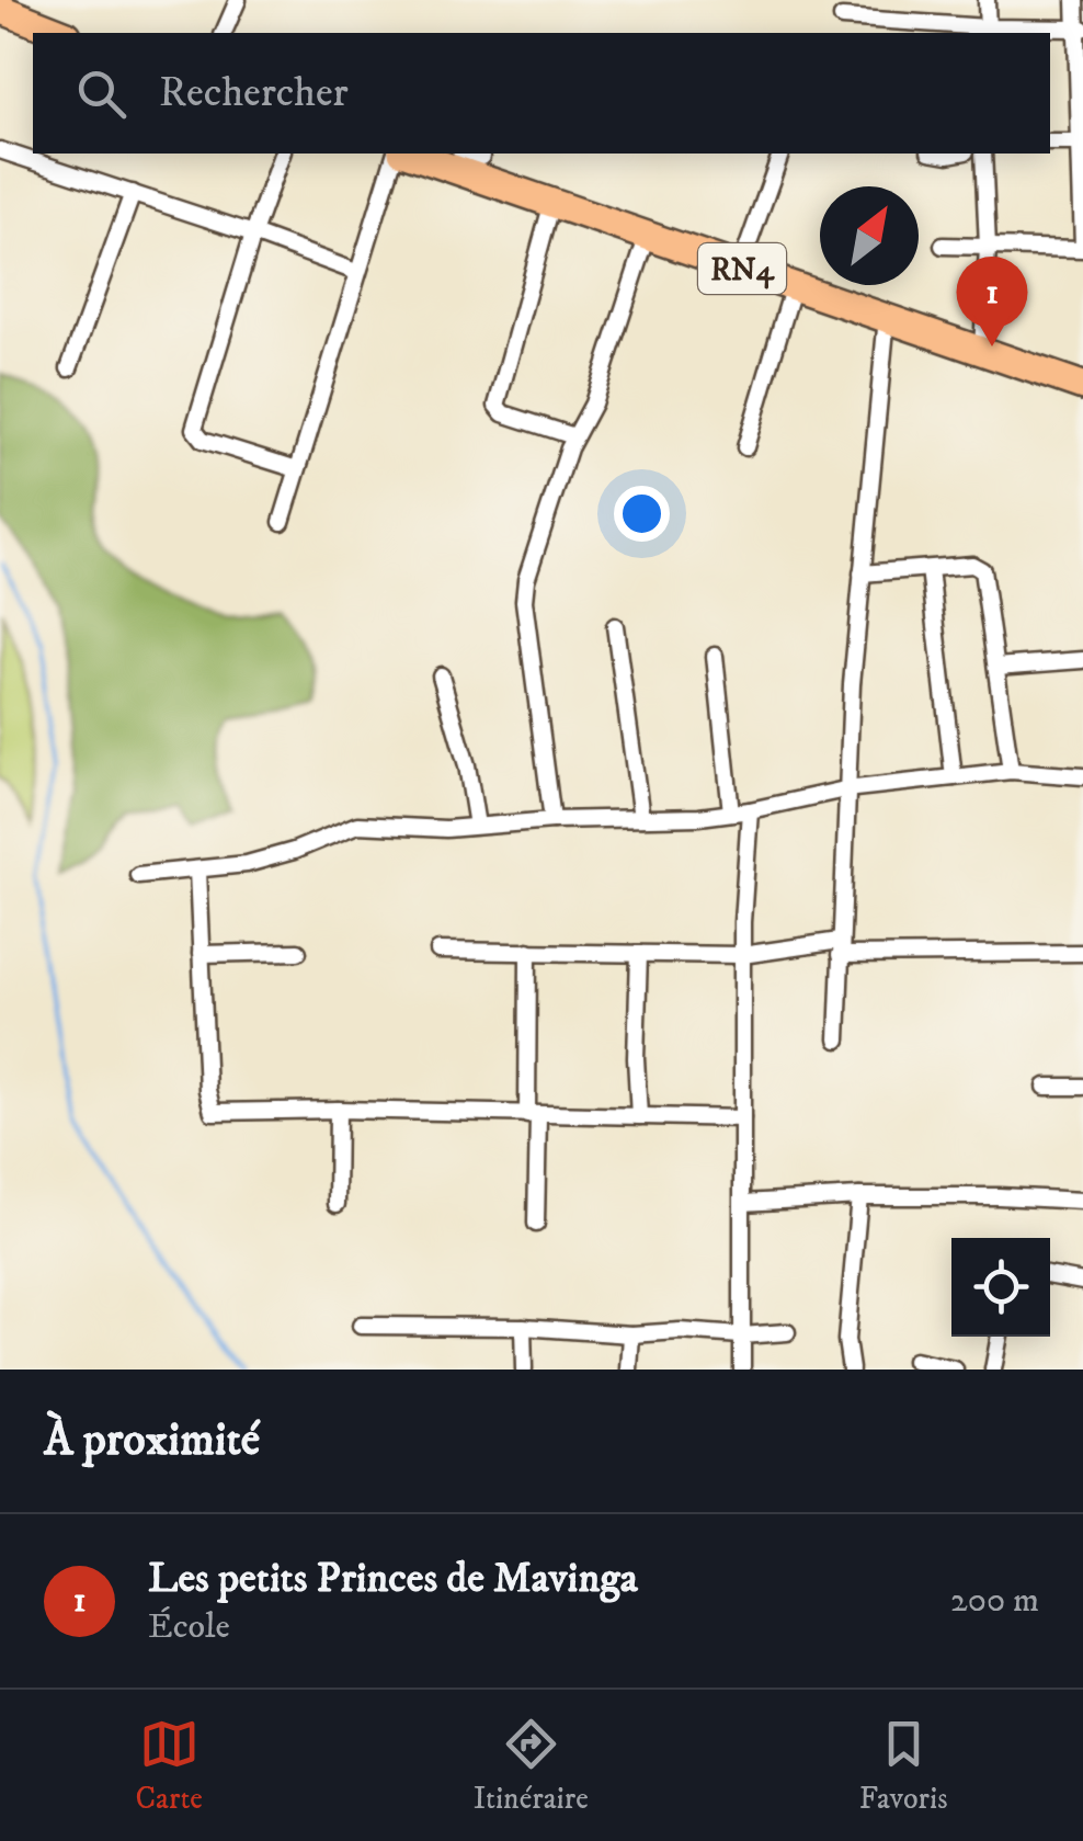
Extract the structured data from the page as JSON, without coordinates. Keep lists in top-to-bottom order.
{
  "streets": {
    "highway": ["RN4"]
  },
  "north": "top right",
  "page": {
    "search": "Rechercher",
    "pins": "1",
    "heading": "À proximité",
    "list": [
      {
        "mark": "1",
        "name": "Les petits Princes de Mavinga",
        "note": "École",
        "value": "200 m"
      }
    ],
    "nav": ["Carte", "Itinéraire", "Favoris"]
  }
}
